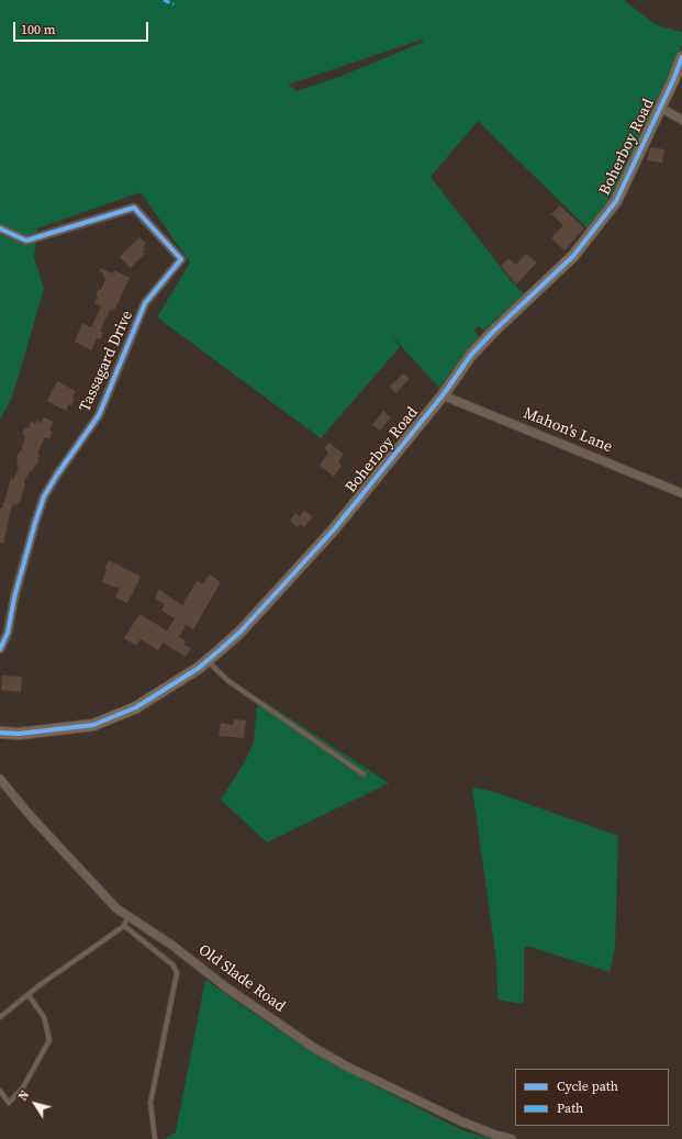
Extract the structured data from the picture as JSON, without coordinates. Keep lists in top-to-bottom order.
{
  "streets": {
    "street": [
      "Boherboy Road",
      "Tassagard Drive",
      "Mahon's Lane",
      "Old Slade Road"
    ]
  },
  "crossings": [
    ["Boherboy Road", "Mahon's Lane"]
  ],
  "legend": ["Cycle path", "Path"],
  "scale_bar": "100 m",
  "north": "top left"
}
